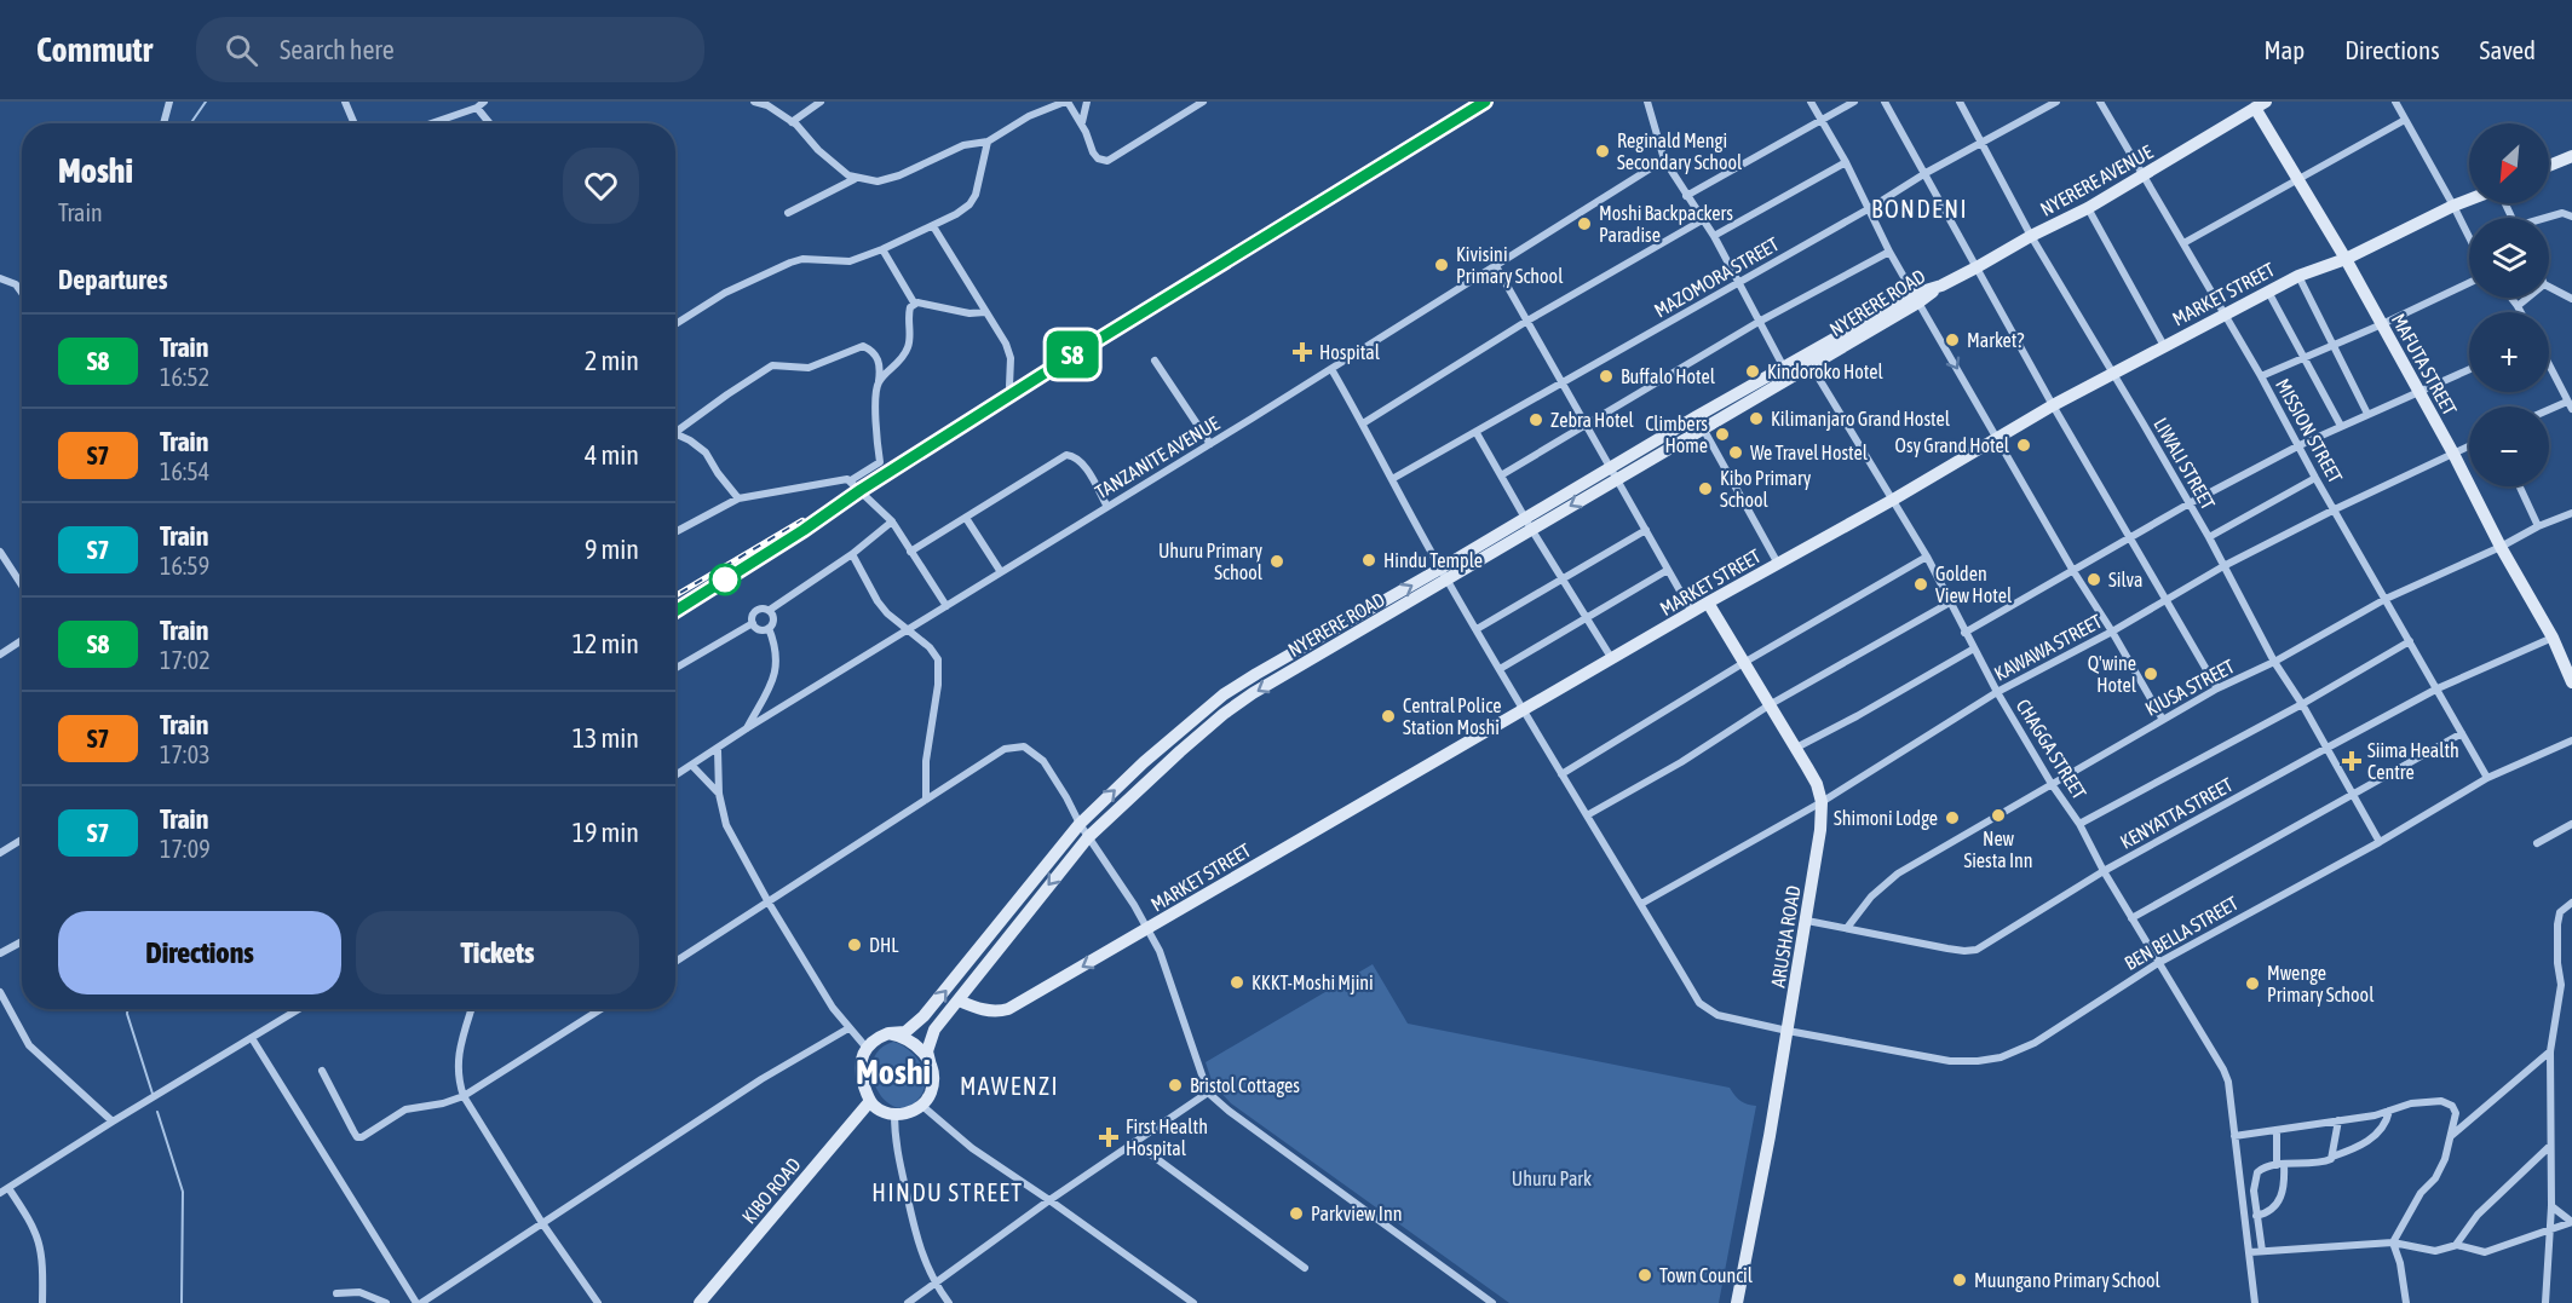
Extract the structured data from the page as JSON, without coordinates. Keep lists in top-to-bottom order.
{
  "streets": {
    "main road": [
      "NYERERE AVENUE",
      "MARKET STREET",
      "NYERERE ROAD",
      "MAFUTA STREET",
      "ARUSHA ROAD",
      "KIBO ROAD"
    ],
    "street": [
      "MAZOMORA STREET",
      "MISSION STREET",
      "TANZANITE AVENUE",
      "LIWALI STREET",
      "KAWAWA STREET",
      "KIUSA STREET",
      "CHAGGA STREET",
      "KENYATTA STREET",
      "BEN BELLA STREET"
    ]
  },
  "crossings": [
    ["NYERERE AVENUE", "NYERERE ROAD"],
    ["NYERERE AVENUE", "MAFUTA STREET"],
    ["NYERERE AVENUE", "MISSION STREET"],
    ["NYERERE AVENUE", "LIWALI STREET"],
    ["MAZOMORA STREET", "LIWALI STREET"],
    ["MAZOMORA STREET", "BEN BELLA STREET"],
    ["MARKET STREET", "NYERERE ROAD"],
    ["MARKET STREET", "MAFUTA STREET"],
    ["MARKET STREET", "MISSION STREET"],
    ["MARKET STREET", "LIWALI STREET"],
    ["MARKET STREET", "CHAGGA STREET"],
    ["MARKET STREET", "BEN BELLA STREET"],
    ["MARKET STREET", "ARUSHA ROAD"],
    ["NYERERE ROAD", "CHAGGA STREET"],
    ["NYERERE ROAD", "BEN BELLA STREET"],
    ["NYERERE ROAD", "KIBO ROAD"],
    ["MAFUTA STREET", "KAWAWA STREET"],
    ["MAFUTA STREET", "KIUSA STREET"],
    ["MAFUTA STREET", "KENYATTA STREET"],
    ["MISSION STREET", "KAWAWA STREET"],
    ["MISSION STREET", "KIUSA STREET"],
    ["MISSION STREET", "KENYATTA STREET"],
    ["MISSION STREET", "BEN BELLA STREET"],
    ["TANZANITE AVENUE", "BEN BELLA STREET"],
    ["LIWALI STREET", "KAWAWA STREET"],
    ["LIWALI STREET", "KIUSA STREET"],
    ["LIWALI STREET", "KENYATTA STREET"],
    ["LIWALI STREET", "BEN BELLA STREET"],
    ["KAWAWA STREET", "CHAGGA STREET"],
    ["KAWAWA STREET", "BEN BELLA STREET"],
    ["KAWAWA STREET", "ARUSHA ROAD"],
    ["KIUSA STREET", "CHAGGA STREET"],
    ["KIUSA STREET", "KENYATTA STREET"],
    ["CHAGGA STREET", "KENYATTA STREET"],
    ["CHAGGA STREET", "BEN BELLA STREET"],
    ["KENYATTA STREET", "ARUSHA ROAD"],
    ["BEN BELLA STREET", "ARUSHA ROAD"]
  ],
  "districts": [
    "BONDENI",
    "Moshi",
    "MAWENZI",
    "HINDU STREET"
  ],
  "parks": ["Uhuru Park"],
  "places": {
    "other": [
      "Reginald Mengi Secondary School",
      "Moshi Backpackers Paradise",
      "Kivisini Primary School",
      "Market?",
      "Kindoroko Hotel",
      "Buffalo Hotel",
      "Kilimanjaro Grand Hostel",
      "Zebra Hotel",
      "Climbers Home",
      "Osy Grand Hotel",
      "We Travel Hostel",
      "Kibo Primary School",
      "Hindu Temple",
      "Uhuru Primary School",
      "Silva",
      "Golden View Hotel",
      "Q'wine Hotel",
      "Central Police Station Moshi",
      "New Siesta Inn",
      "Shimoni Lodge",
      "DHL",
      "KKKT-Moshi Mjini",
      "Mwenge Primary School",
      "Bristol Cottages",
      "Parkview Inn",
      "Town Council",
      "Muungano Primary School"
    ],
    "health": ["Hospital", "Siima Health Centre", "First Health Hospital"]
  },
  "north": "bottom left",
  "page": {
    "header": "Commutr",
    "search": "Search here",
    "nav": ["Map", "Directions", "Saved"],
    "on_map": "S8",
    "map_buttons": ["+", "−"],
    "heading": [
      ["Moshi", "Train"],
      "Departures"
    ],
    "list": [
      {
        "mark": "S8",
        "name": "Train",
        "note": "16:52",
        "value": "2 min"
      },
      {
        "mark": "S7",
        "name": "Train",
        "note": "16:54",
        "value": "4 min"
      },
      {
        "mark": "S7",
        "name": "Train",
        "note": "16:59",
        "value": "9 min"
      },
      {
        "mark": "S8",
        "name": "Train",
        "note": "17:02",
        "value": "12 min"
      },
      {
        "mark": "S7",
        "name": "Train",
        "note": "17:03",
        "value": "13 min"
      },
      {
        "mark": "S7",
        "name": "Train",
        "note": "17:09",
        "value": "19 min"
      }
    ],
    "buttons": ["Directions", "Tickets"]
  }
}
